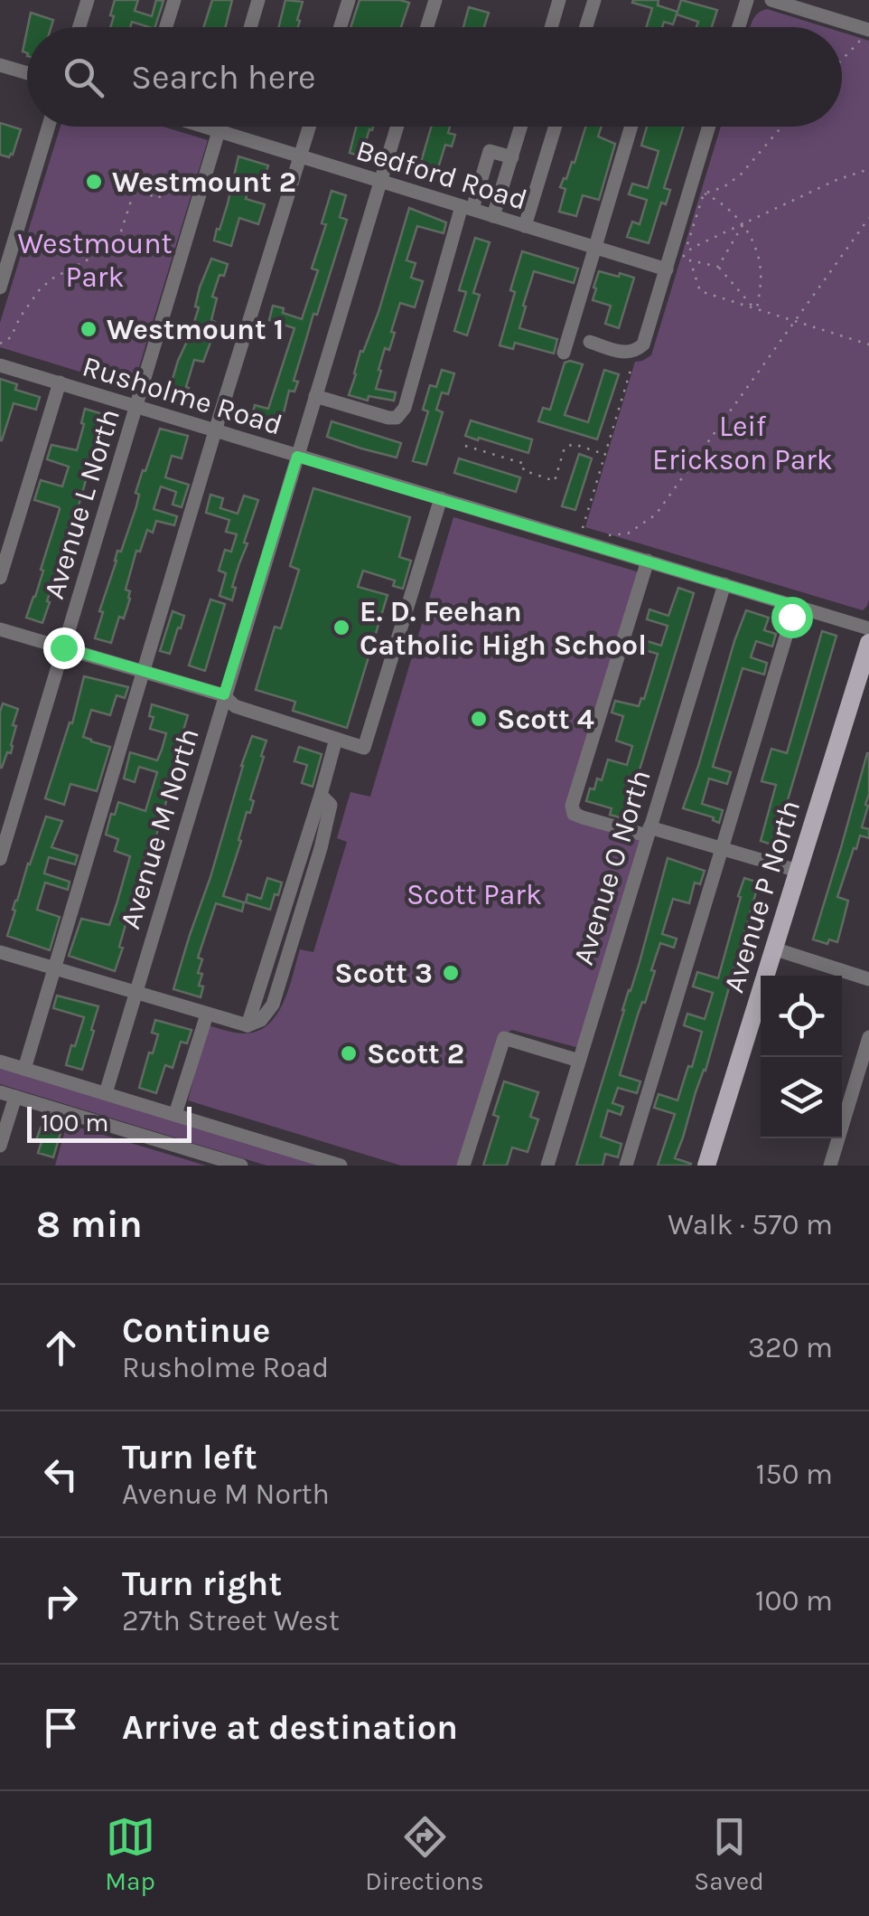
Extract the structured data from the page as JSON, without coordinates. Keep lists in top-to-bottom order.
{
  "streets": {
    "main road": ["Avenue P North"],
    "street": [
      "Bedford Road",
      "Rusholme Road",
      "Avenue L North",
      "Avenue M North",
      "Avenue O North"
    ]
  },
  "crossings": [
    ["Bedford Road", "Avenue L North"],
    ["Bedford Road", "Avenue M North"],
    ["Rusholme Road", "Avenue L North"],
    ["Rusholme Road", "Avenue M North"],
    ["Rusholme Road", "Avenue O North"]
  ],
  "parks": ["Westmount Park", "Leif Erickson Park", "Scott Park"],
  "places": [
    "Westmount 2",
    "Westmount 1",
    "E. D. Feehan Catholic High School",
    "Scott 4",
    "Scott 3",
    "Scott 2"
  ],
  "scale_bar": "100 m",
  "page": {
    "search": "Search here",
    "scale": "100 m",
    "heading": ["8 min", "Walk · 570 m"],
    "list": [
      ["Continue", "Rusholme Road", "320 m"],
      ["Turn left", "Avenue M North", "150 m"],
      ["Turn right", "27th Street West", "100 m"],
      "Arrive at destination"
    ],
    "nav": ["Map", "Directions", "Saved"]
  }
}
